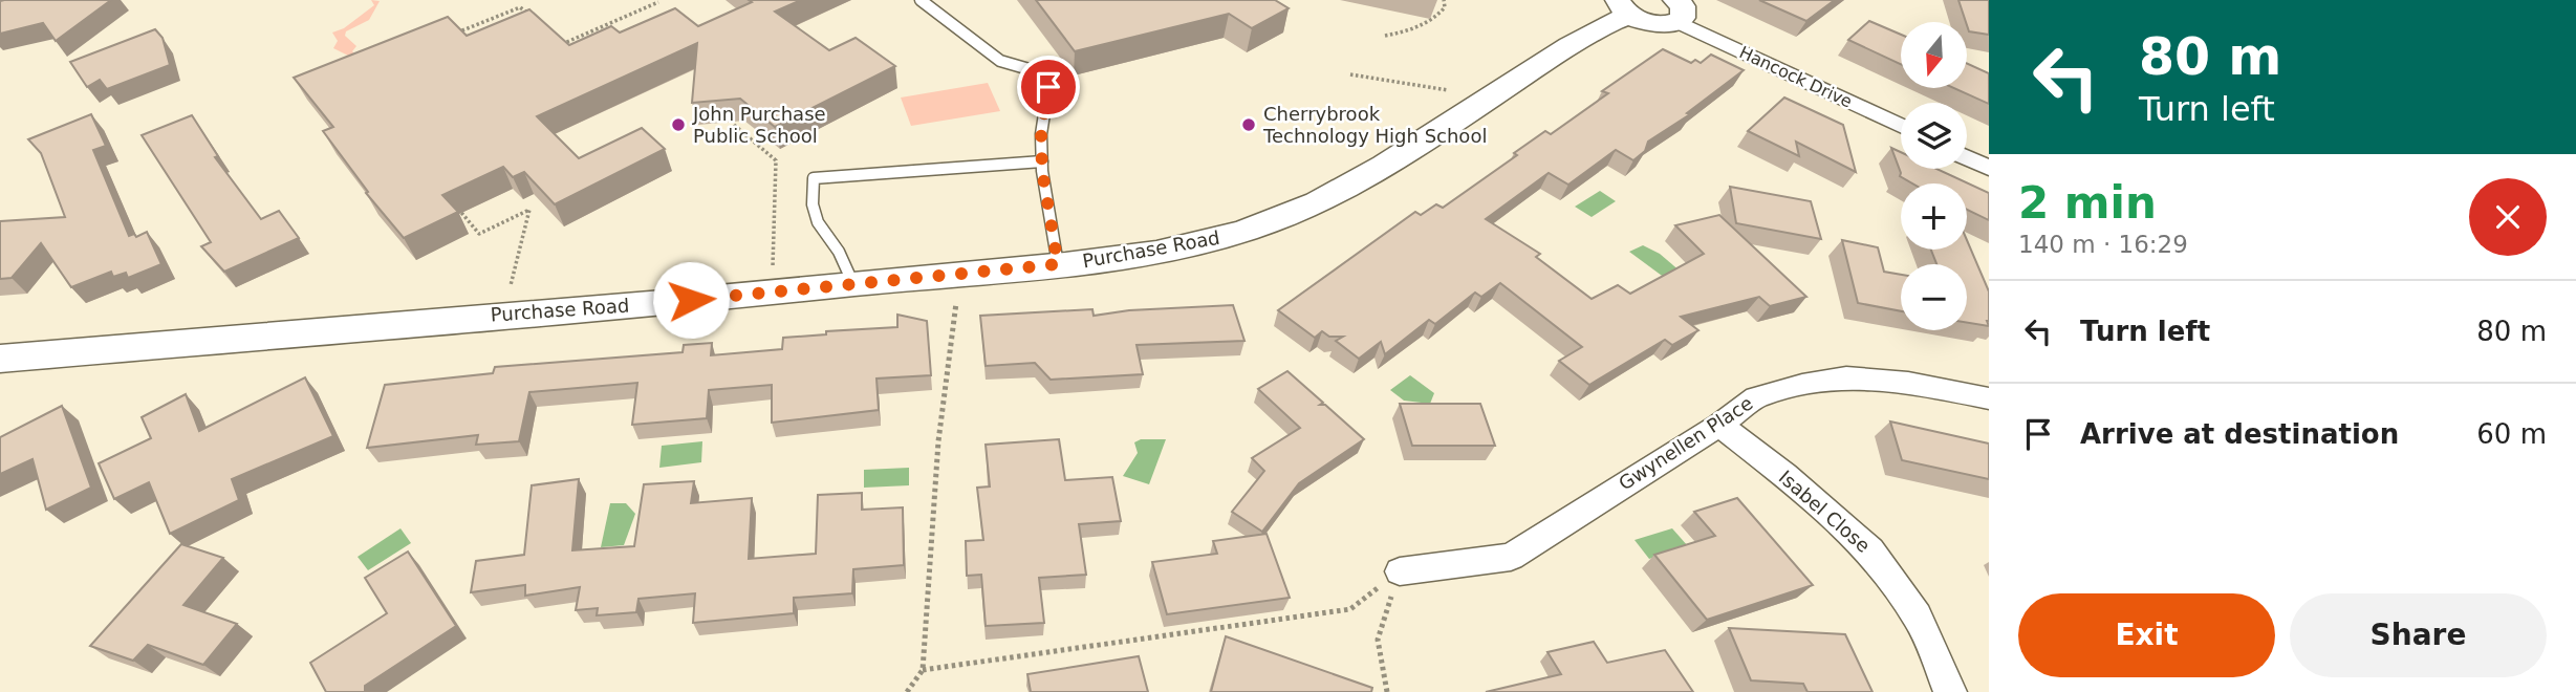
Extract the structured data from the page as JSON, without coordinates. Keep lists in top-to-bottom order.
{
  "streets": {
    "main road": ["Purchase Road"],
    "street": ["Hancock Drive", "Gwynellen Place", "Isabel Close"]
  },
  "crossings": [
    ["Gwynellen Place", "Isabel Close"]
  ],
  "places": ["John Purchase Public School", "Cherrybrook Technology High School"],
  "north": "bottom",
  "page": {
    "turn": ["80 m", "Turn left"],
    "map_buttons": ["+", "−"],
    "heading": ["2 min", "140 m · 16:29"],
    "list": [
      {
        "name": "Turn left",
        "value": "80 m"
      },
      {
        "name": "Arrive at destination",
        "value": "60 m"
      }
    ],
    "buttons": ["Exit", "Share"]
  }
}
